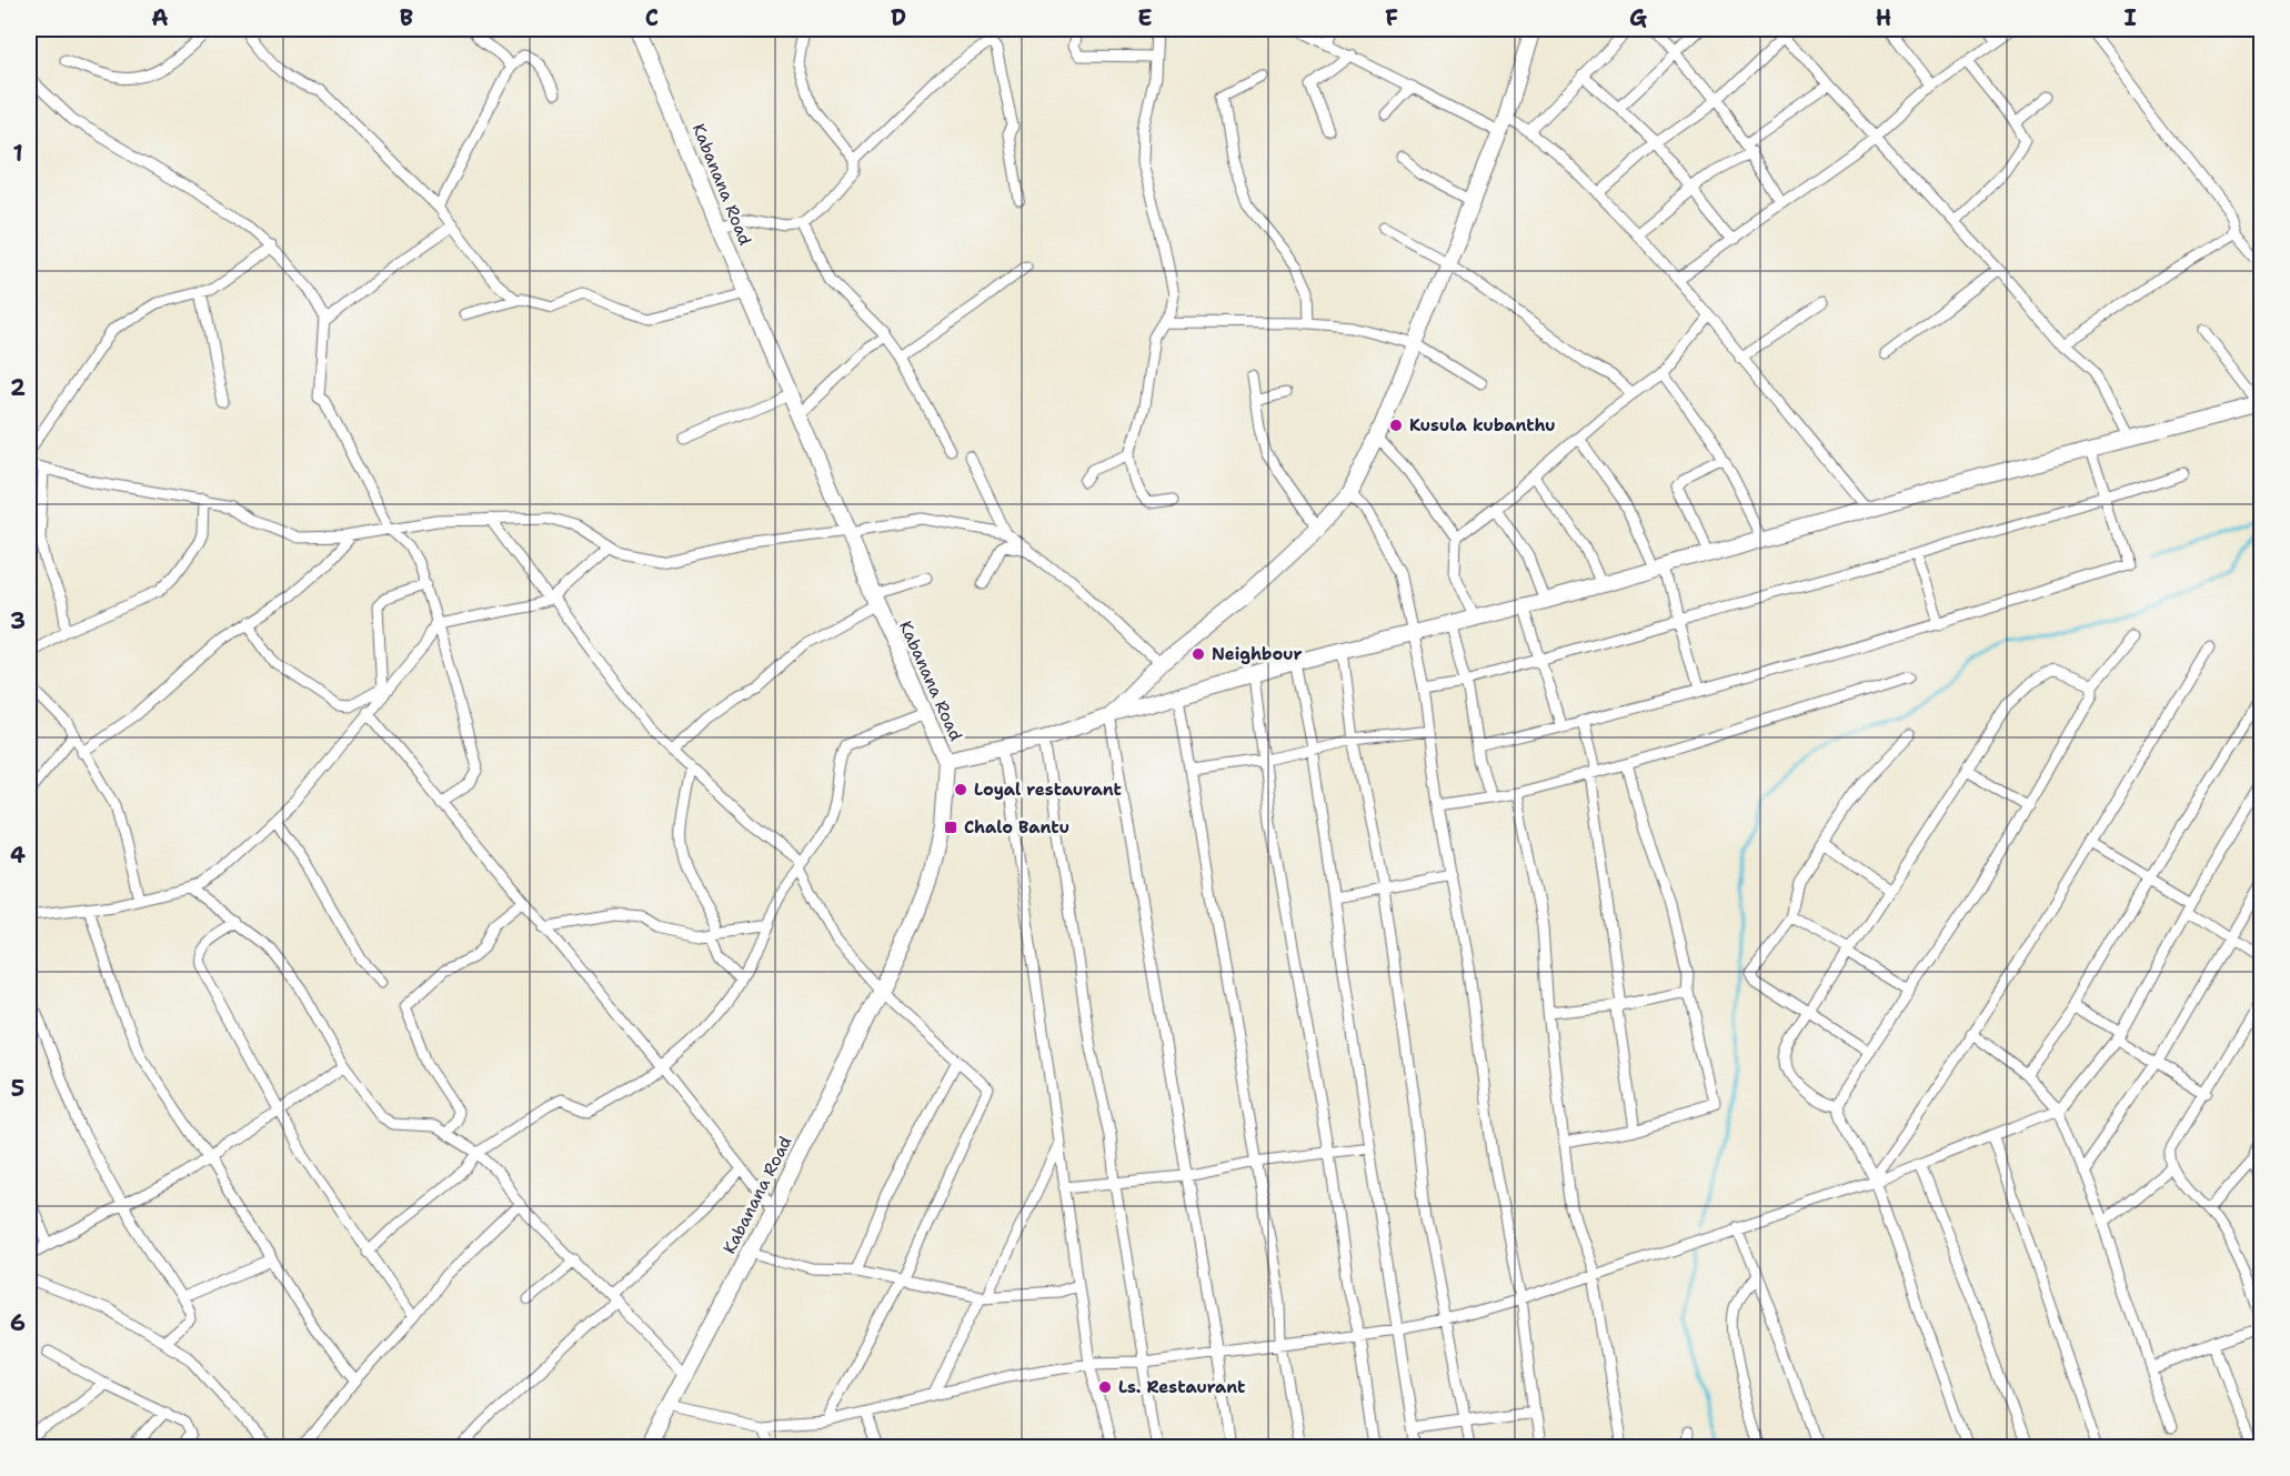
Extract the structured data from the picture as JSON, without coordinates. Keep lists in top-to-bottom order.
{
  "streets": {
    "street": ["Kabanana Road"]
  },
  "places": {
    "other": [
      "Kusula kubanthu",
      "Neighbour",
      "Loyal restaurant",
      "Ls. Restaurant"
    ],
    "transit": ["Chalo Bantu"]
  },
  "grid": {
    "columns": [
      "A",
      "B",
      "C",
      "D",
      "E",
      "F",
      "G",
      "H",
      "I"
    ],
    "rows": [
      "1",
      "2",
      "3",
      "4",
      "5",
      "6"
    ]
  }
}
